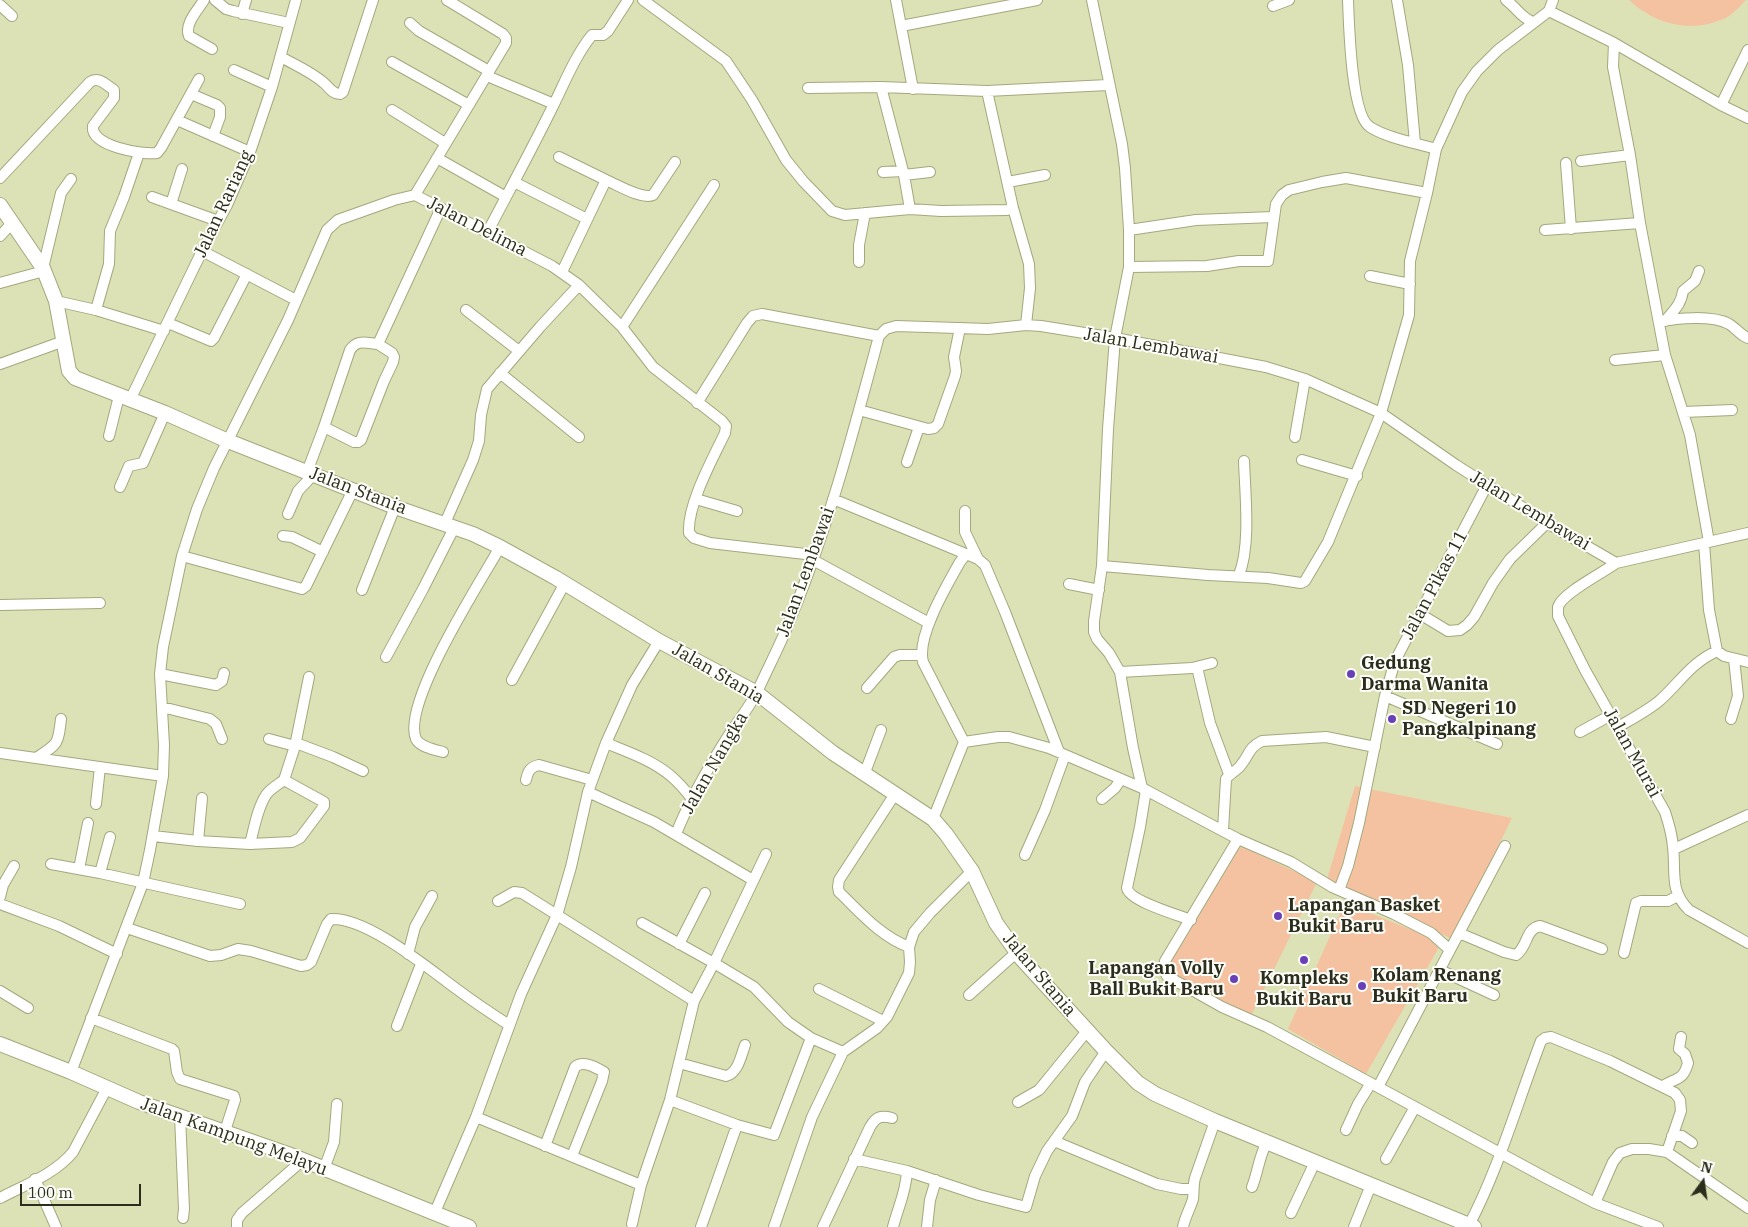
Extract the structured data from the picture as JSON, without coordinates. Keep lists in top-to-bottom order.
{
  "streets": {
    "street": [
      "Jalan Rariang",
      "Jalan Delima",
      "Jalan Lembawai",
      "Jalan Stania",
      "Jalan Pikas 11",
      "Jalan Murai",
      "Jalan Nangka",
      "Jalan Kampung Melayu"
    ]
  },
  "crossings": [
    ["Jalan Rariang", "Jalan Stania"],
    ["Jalan Delima", "Jalan Stania"],
    ["Jalan Delima", "Jalan Kampung Melayu"],
    ["Jalan Lembawai", "Jalan Stania"],
    ["Jalan Lembawai", "Jalan Pikas 11"],
    ["Jalan Lembawai", "Jalan Murai"],
    ["Jalan Lembawai", "Jalan Nangka"],
    ["Jalan Stania", "Jalan Nangka"]
  ],
  "places": [
    "Gedung Darma Wanita",
    "SD Negeri 10 Pangkalpinang",
    "Lapangan Basket Bukit Baru",
    "Kompleks Bukit Baru",
    "Lapangan Volly Ball Bukit Baru",
    "Kolam Renang Bukit Baru"
  ],
  "scale_bar": "100 m",
  "north": "top"
}
